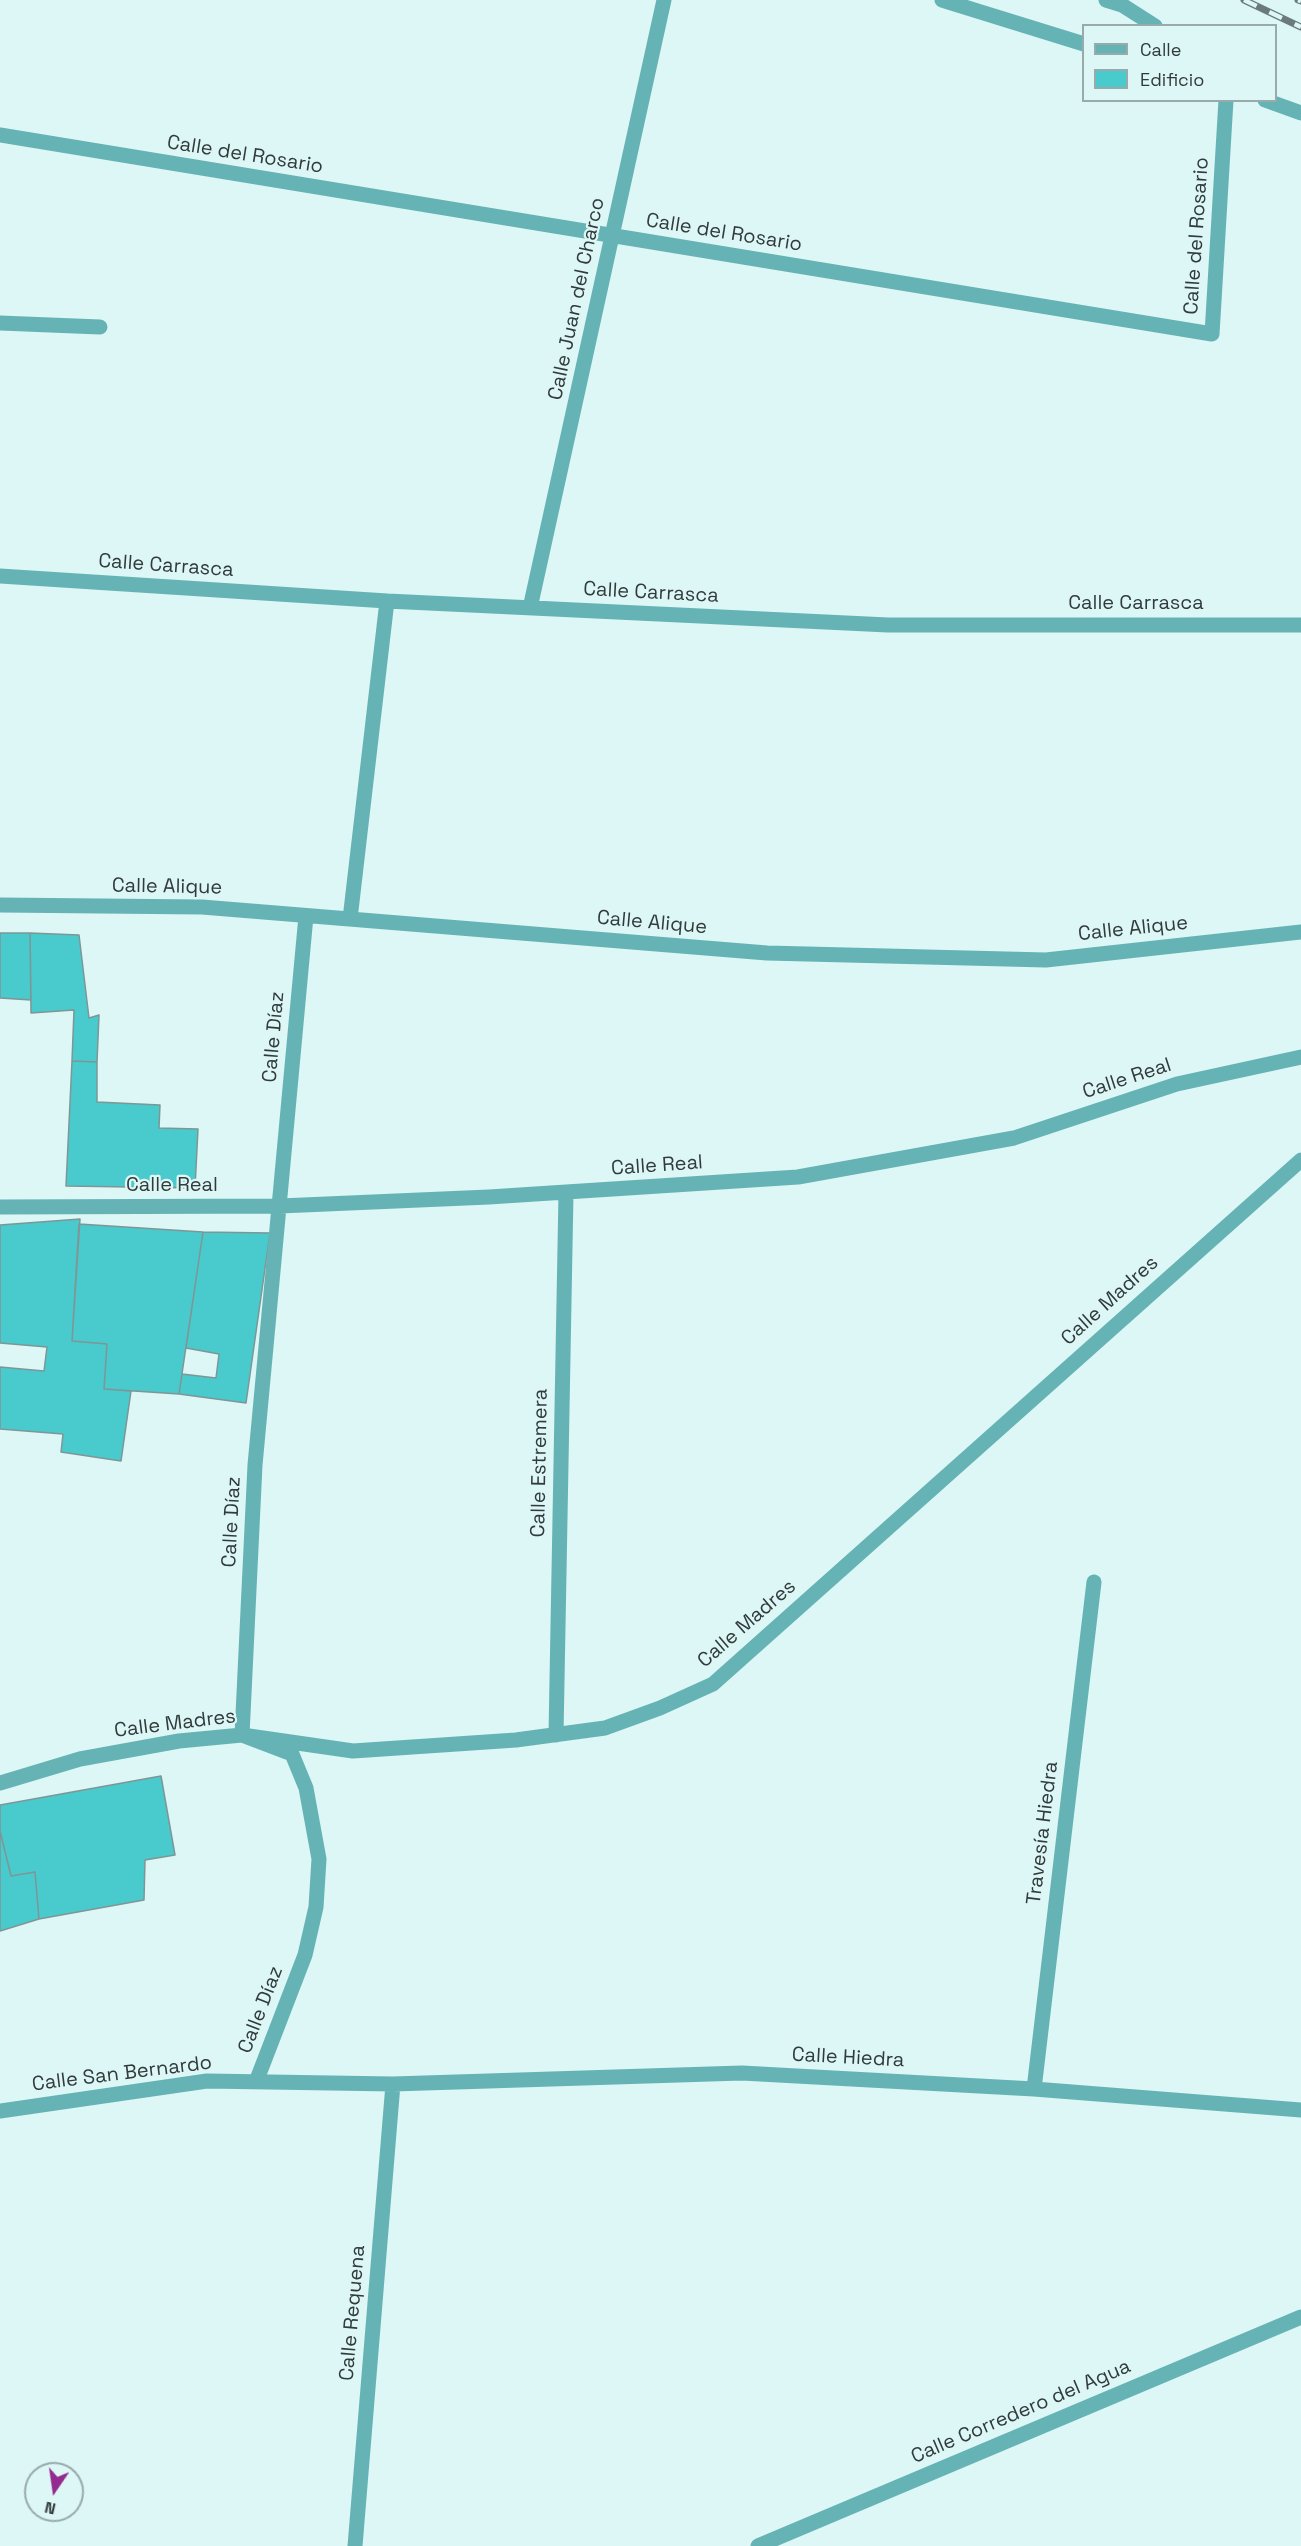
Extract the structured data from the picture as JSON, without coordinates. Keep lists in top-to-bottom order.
{
  "streets": {
    "street": [
      "Calle del Rosario",
      "Calle Juan del Charco",
      "Calle Carrasca",
      "Calle Alique",
      "Calle Díaz",
      "Calle Real",
      "Calle Madres",
      "Calle Estremera",
      "Travesía Hiedra",
      "Calle Hiedra",
      "Calle San Bernardo",
      "Calle Requena",
      "Calle Corredero del Agua"
    ]
  },
  "crossings": [
    ["Calle del Rosario", "Calle Juan del Charco"],
    ["Calle Juan del Charco", "Calle Carrasca"],
    ["Calle Alique", "Calle Díaz"],
    ["Calle Díaz", "Calle Real"],
    ["Calle Díaz", "Calle Madres"],
    ["Calle Díaz", "Calle San Bernardo"],
    ["Calle Real", "Calle Estremera"],
    ["Calle Madres", "Calle Estremera"],
    ["Travesía Hiedra", "Calle Hiedra"],
    ["Calle Hiedra", "Calle San Bernardo"],
    ["Calle Hiedra", "Calle Requena"],
    ["Calle San Bernardo", "Calle Requena"]
  ],
  "legend": ["Calle", "Edificio"],
  "north": "bottom"
}
